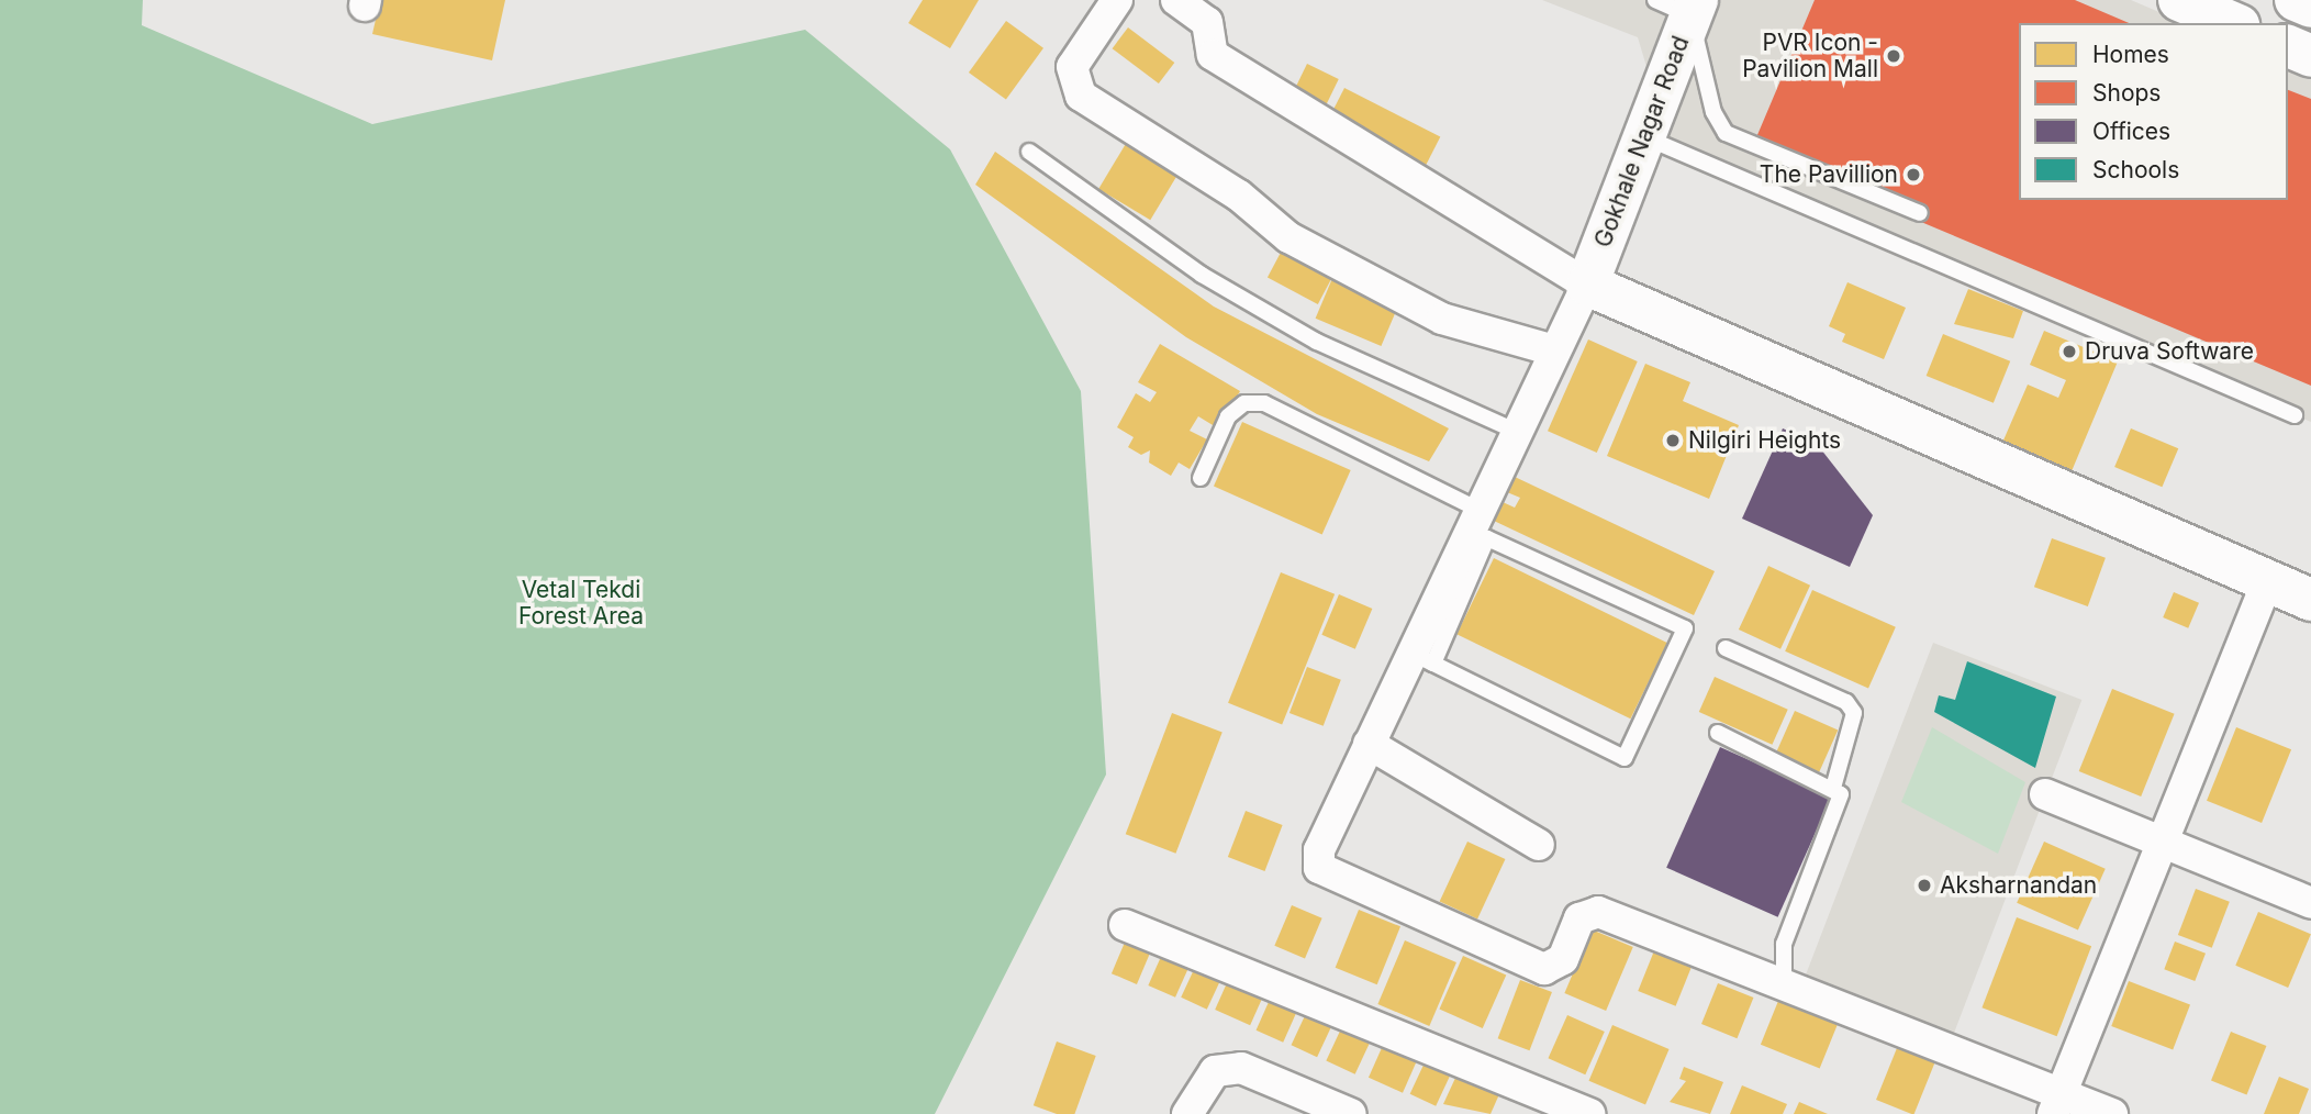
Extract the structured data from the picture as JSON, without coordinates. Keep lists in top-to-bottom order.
{
  "streets": {
    "street": ["Gokhale Nagar Road"]
  },
  "parks": ["Vetal Tekdi Forest Area"],
  "places": [
    "PVR Icon - Pavilion Mall",
    "The Pavillion",
    "Druva Software",
    "Nilgiri Heights",
    "Aksharnandan"
  ],
  "legend": [
    "Homes",
    "Shops",
    "Offices",
    "Schools"
  ]
}
